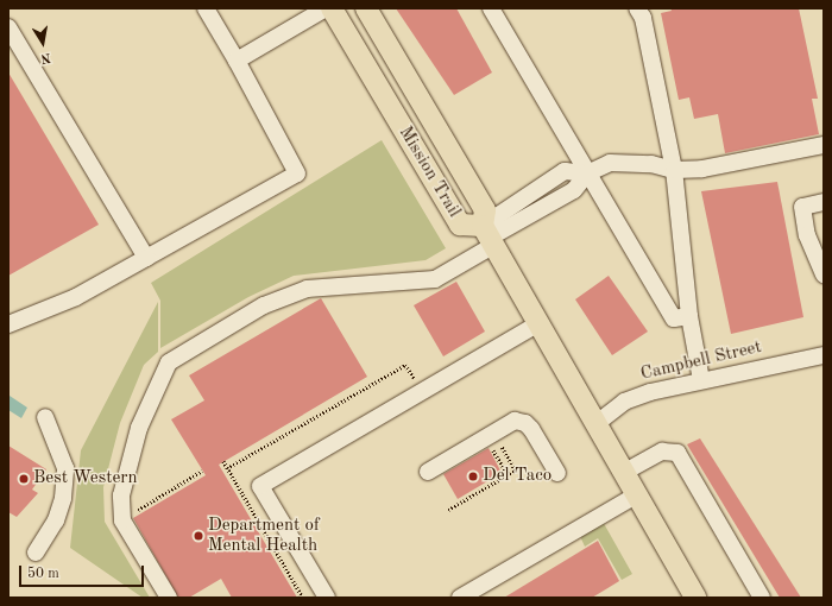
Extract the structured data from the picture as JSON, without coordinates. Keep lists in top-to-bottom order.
{
  "streets": {
    "main road": ["Mission Trail"],
    "street": ["Campbell Street"]
  },
  "places": ["Del Taco", "Best Western", "Department of Mental Health"],
  "scale_bar": "50 m",
  "north": "bottom"
}
